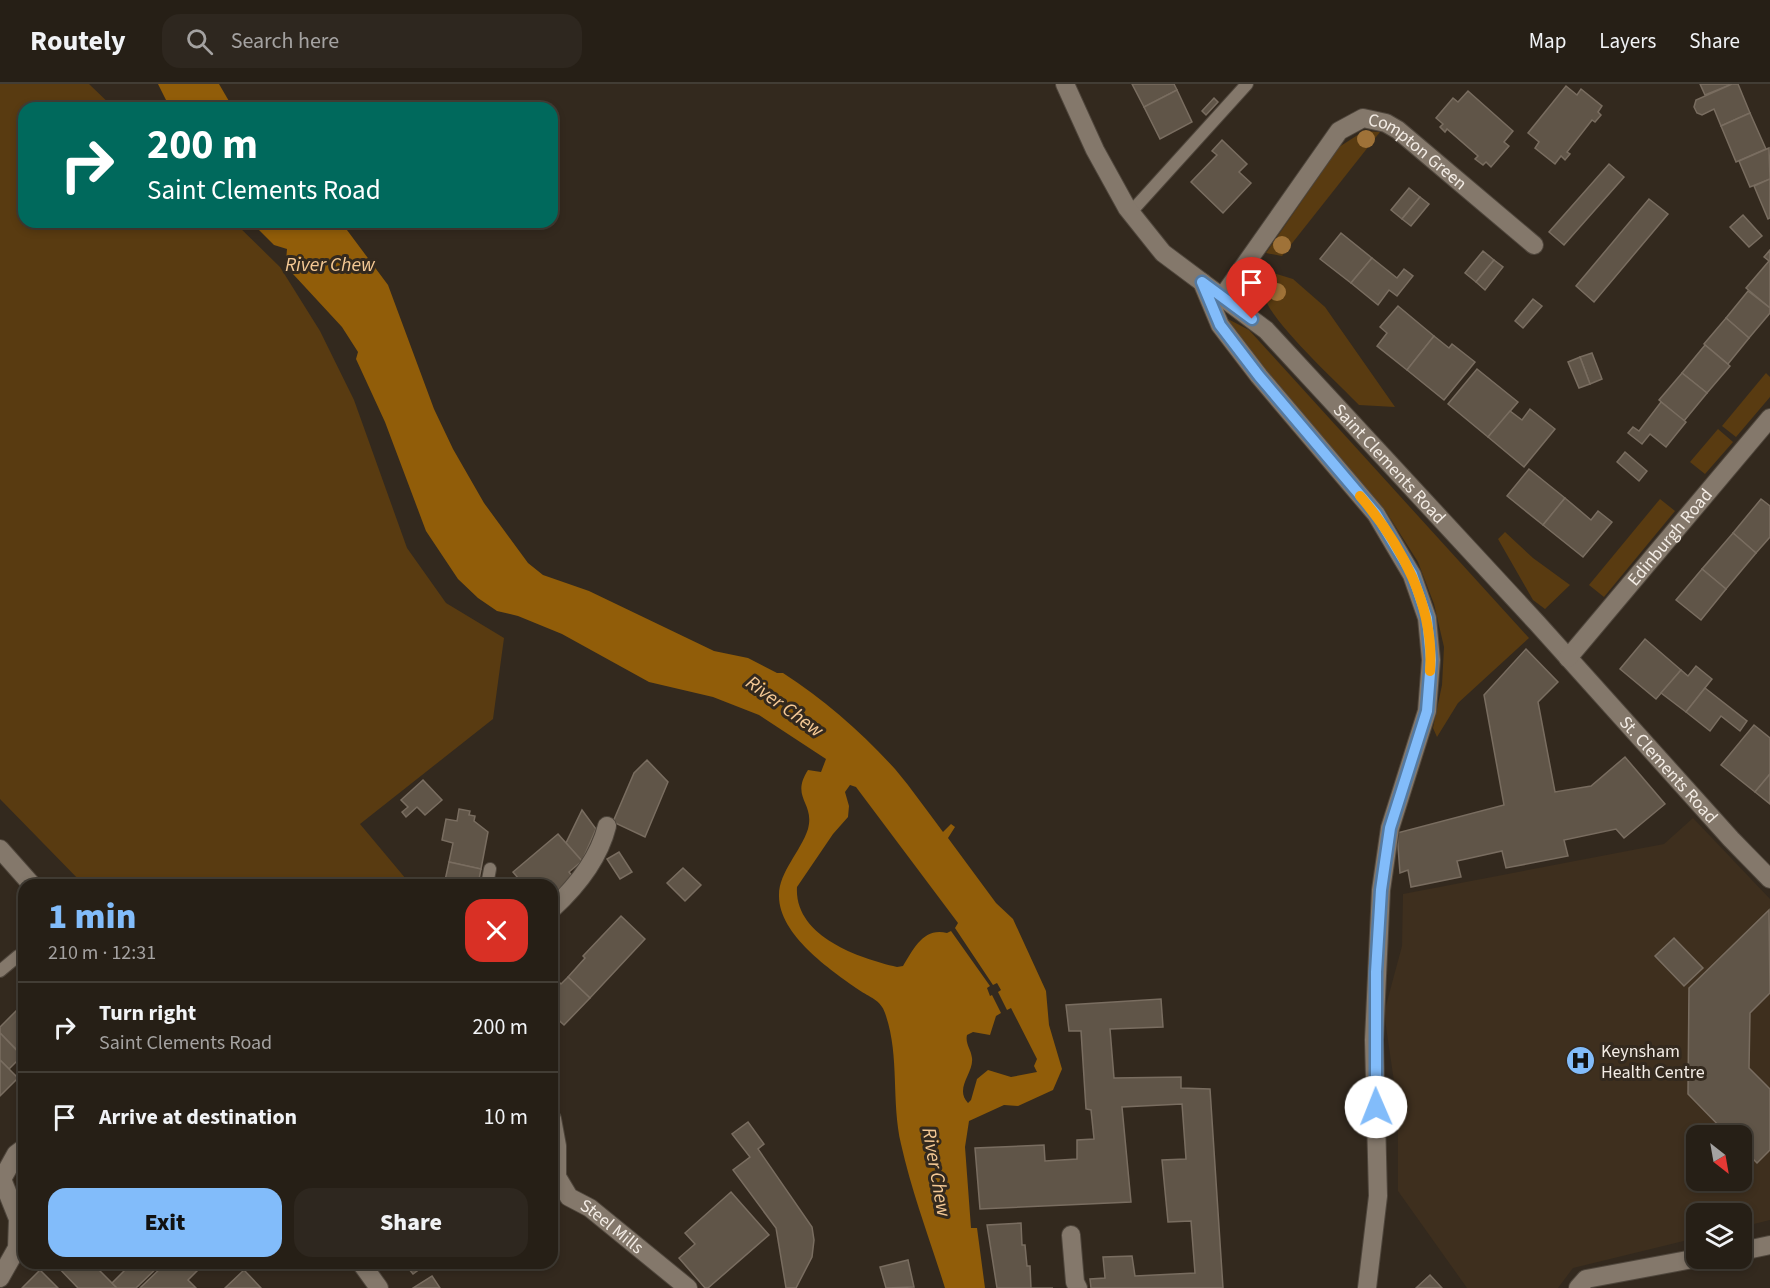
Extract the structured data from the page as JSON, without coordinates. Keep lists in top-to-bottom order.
{
  "streets": {
    "street": [
      "Compton Green",
      "Saint Clements Road",
      "Edinburgh Road",
      "St. Clements Road",
      "Steel Mills"
    ]
  },
  "crossings": [
    ["Compton Green", "Saint Clements Road"],
    ["Saint Clements Road", "Edinburgh Road"],
    ["Saint Clements Road", "St. Clements Road"],
    ["Edinburgh Road", "St. Clements Road"]
  ],
  "water": ["River Chew"],
  "places": {
    "hospital": ["Keynsham Health Centre"]
  },
  "north": "bottom right",
  "page": {
    "header": "Routely",
    "search": "Search here",
    "nav": ["Map", "Layers", "Share"],
    "turn": ["200 m", "Saint Clements Road"],
    "heading": ["1 min", "210 m · 12:31"],
    "list": [
      {
        "name": "Turn right",
        "note": "Saint Clements Road",
        "value": "200 m"
      },
      {
        "name": "Arrive at destination",
        "value": "10 m"
      }
    ],
    "buttons": ["Exit", "Share"]
  }
}
